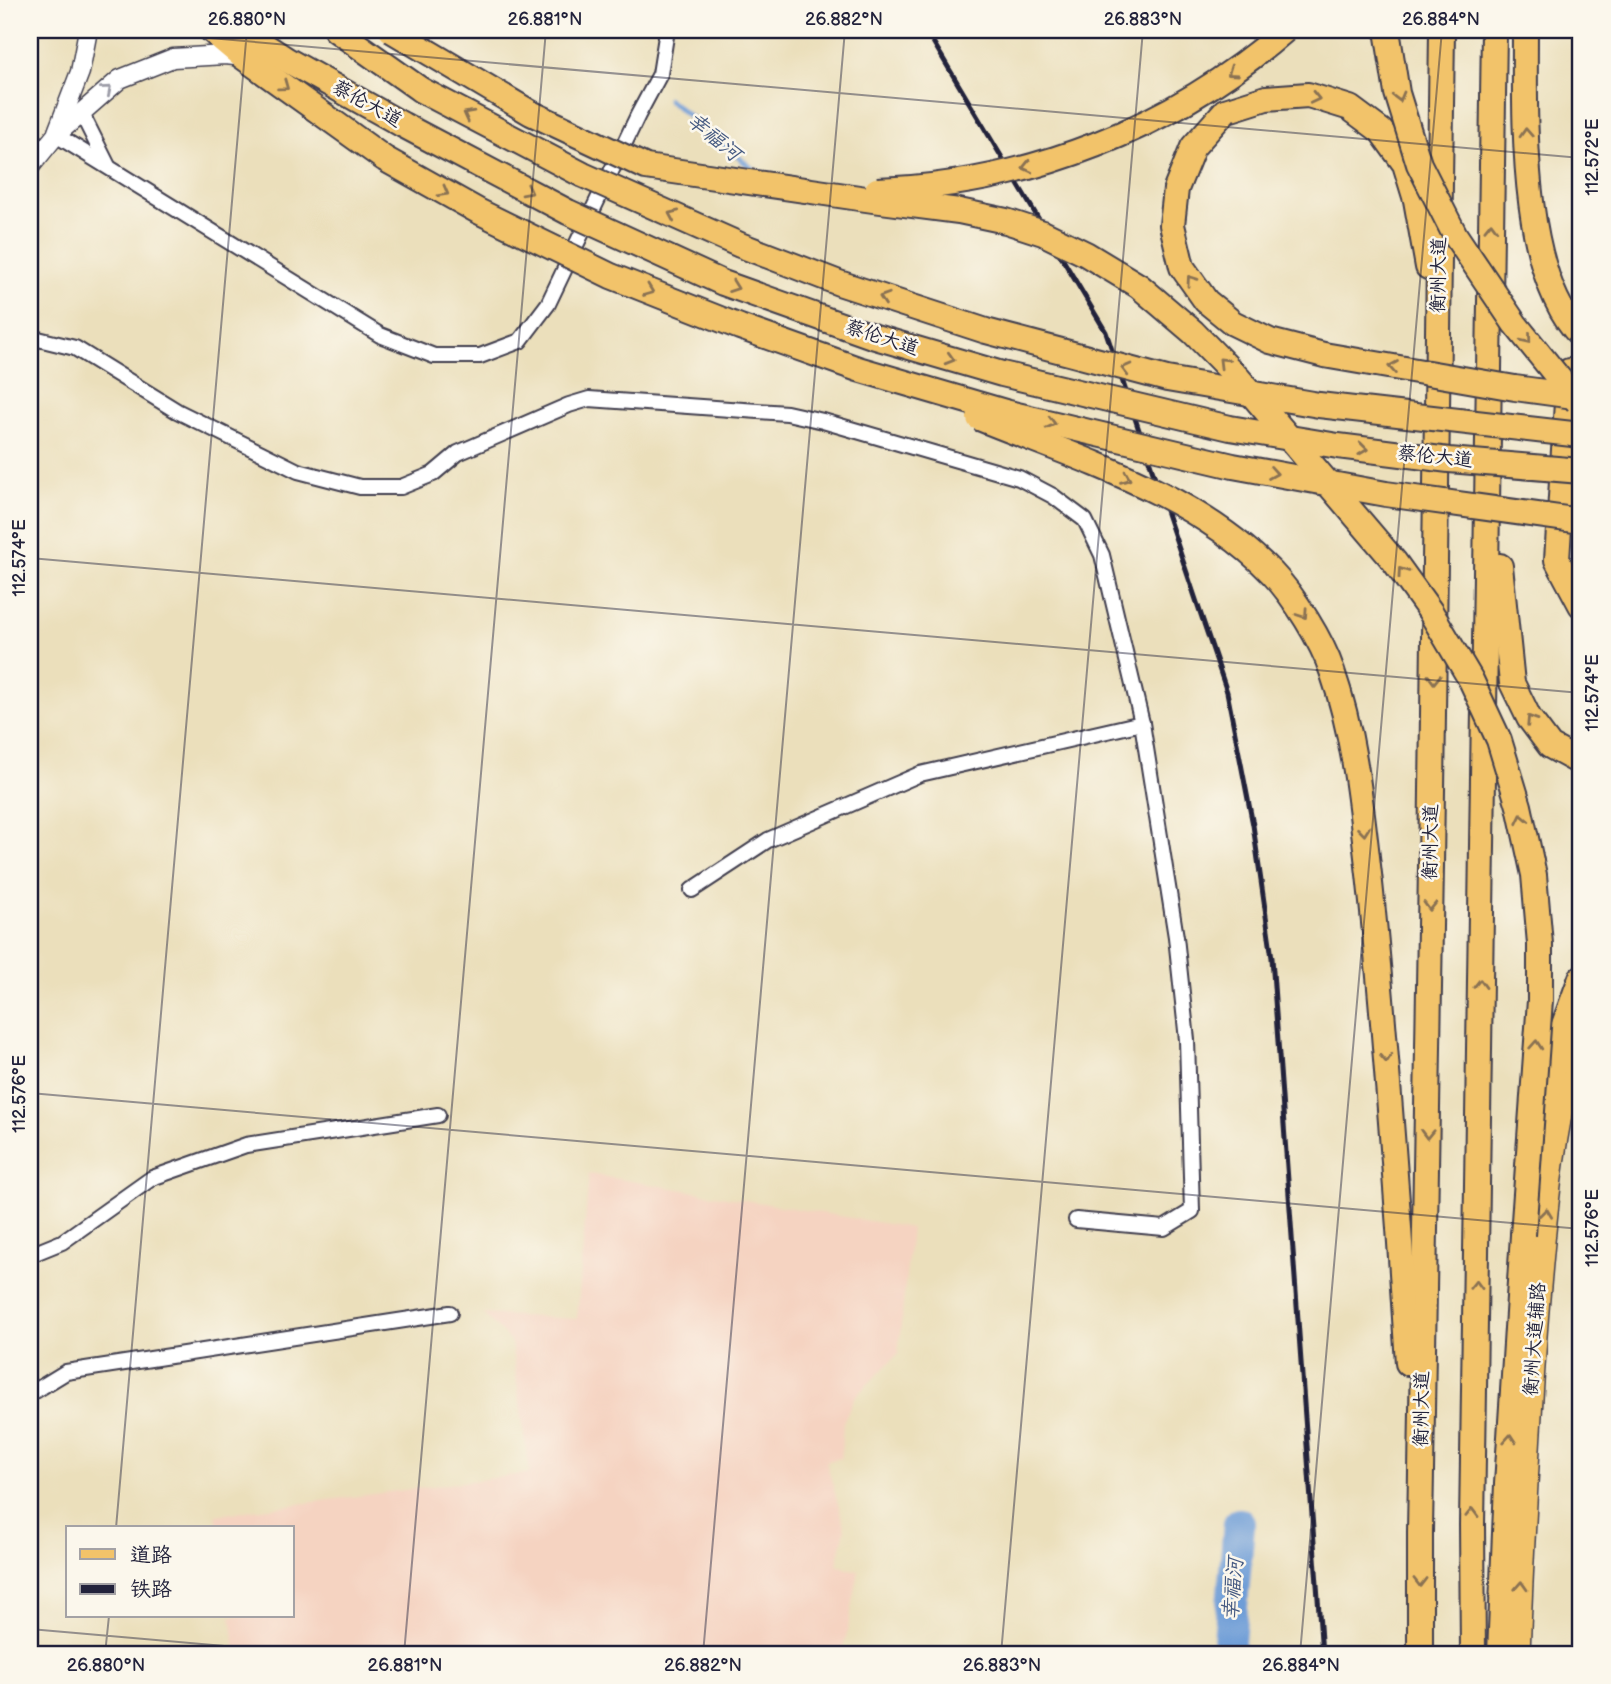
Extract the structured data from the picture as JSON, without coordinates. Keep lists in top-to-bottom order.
{
  "streets": {
    "highway": ["蔡伦大道", "衡州大道"],
    "main road": ["衡州大道辅路"]
  },
  "one_way": ["衡州大道辅路"],
  "water": ["幸福河"],
  "legend": ["道路", "铁路"],
  "coordinates": [
    "26.880°N",
    "26.881°N",
    "26.882°N",
    "26.883°N",
    "26.884°N",
    "112.572°E",
    "112.574°E",
    "112.576°E"
  ]
}
